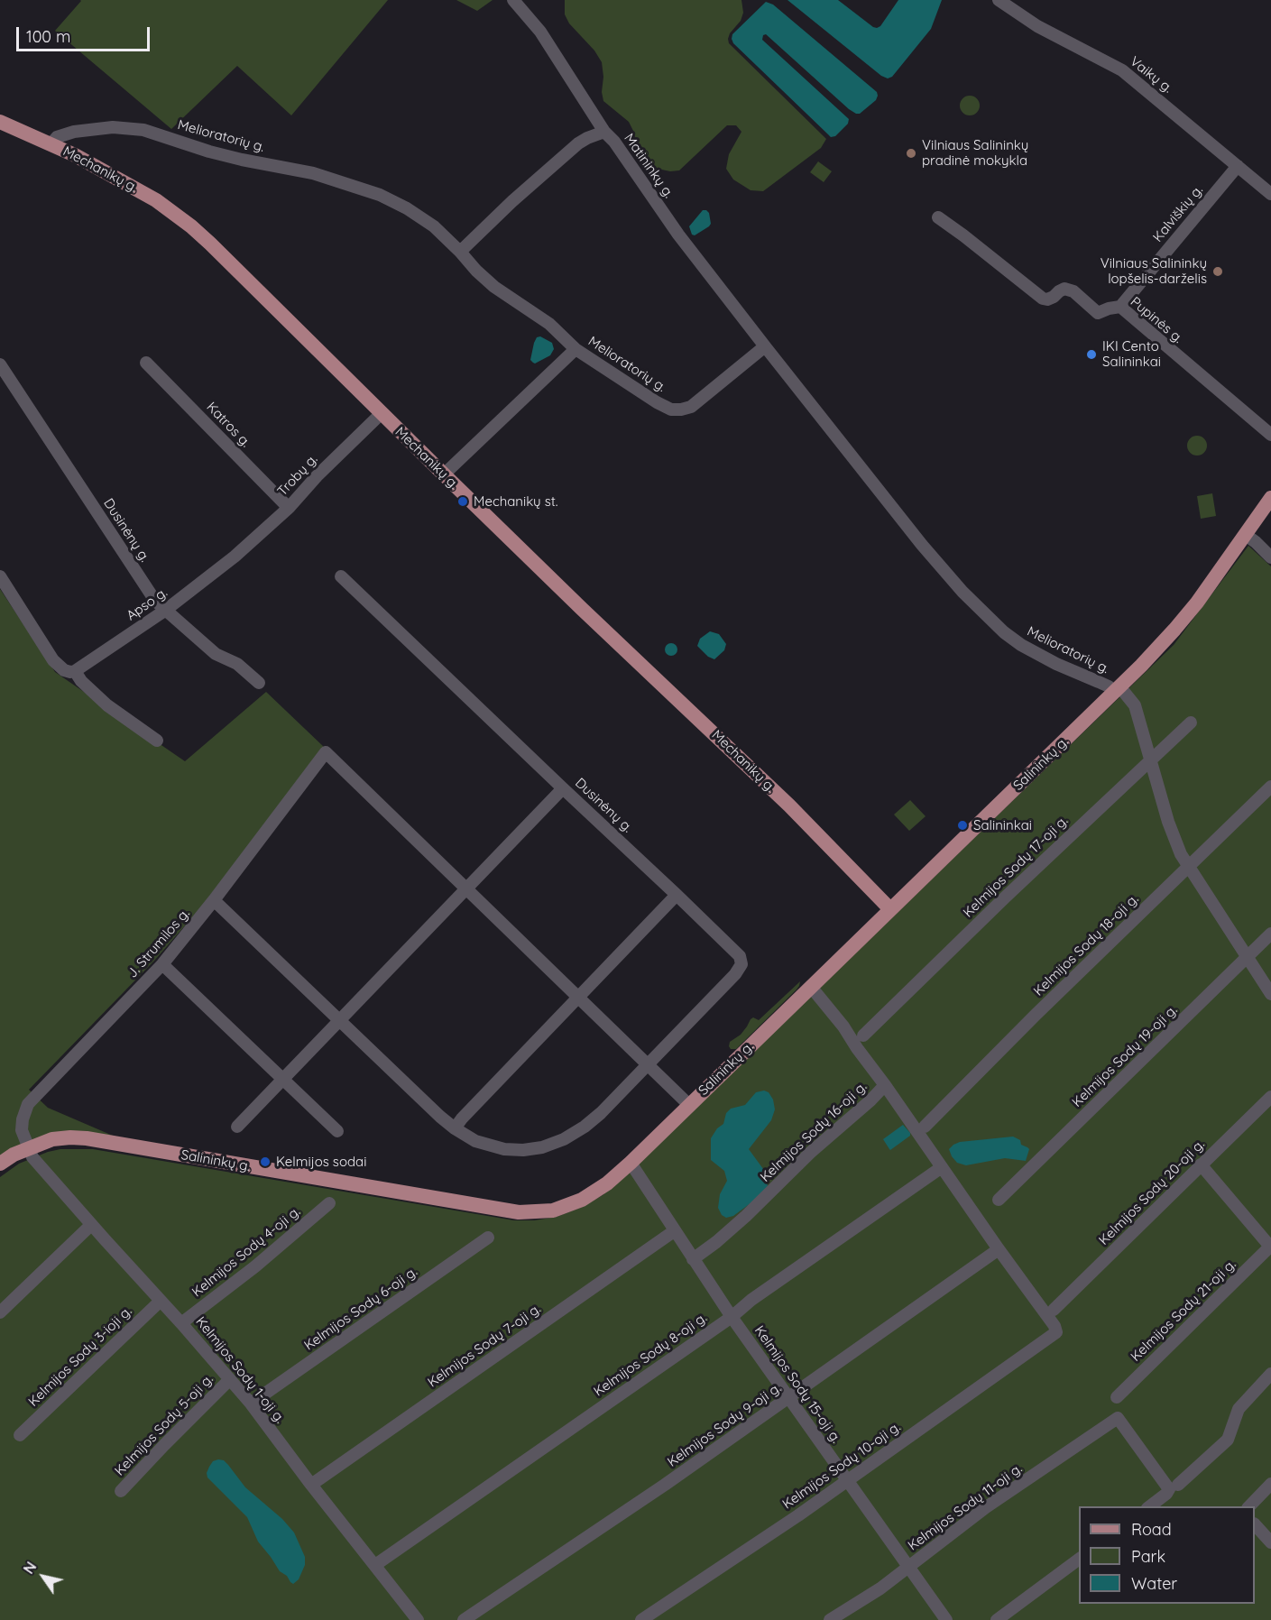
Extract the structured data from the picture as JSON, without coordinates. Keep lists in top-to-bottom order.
{
  "streets": {
    "main road": ["Mechanikų g.", "Salininkų g."],
    "street": [
      "Vaikų g.",
      "Melioratorių g.",
      "Matininkų g.",
      "Kalviškių g.",
      "Pupinės g.",
      "Katros g.",
      "Trobų g.",
      "Dusinėnų g.",
      "Apso g.",
      "Kelmijos Sodų 17-oji g.",
      "J. Strumilos g.",
      "Kelmijos Sodų 18-oji g.",
      "Kelmijos Sodų 19-oji g.",
      "Kelmijos Sodų 16-oji g.",
      "Kelmijos Sodų 20-oji g.",
      "Kelmijos Sodų 4-oji g.",
      "Kelmijos Sodų 6-oji g.",
      "Kelmijos Sodų 21-oji g.",
      "Kelmijos Sodų 7-oji g.",
      "Kelmijos Sodų 8-oji g.",
      "Kelmijos Sodų 3-ioji g.",
      "Kelmijos Sodų 1-oji g.",
      "Kelmijos Sodų 15-oji g.",
      "Kelmijos Sodų 5-oji g.",
      "Kelmijos Sodų 9-oji g.",
      "Kelmijos Sodų 10-oji g.",
      "Kelmijos Sodų 11-oji g."
    ]
  },
  "crossings": [
    ["Vaikų g.", "Kalviškių g."],
    ["Melioratorių g.", "Matininkų g."],
    ["Melioratorių g.", "Mechanikų g."],
    ["Melioratorių g.", "Salininkų g."],
    ["Mechanikų g.", "Trobų g."],
    ["Mechanikų g.", "Salininkų g."],
    ["Kalviškių g.", "Pupinės g."],
    ["Katros g.", "Trobų g."],
    ["Trobų g.", "Apso g."],
    ["Dusinėnų g.", "Apso g."],
    ["Dusinėnų g.", "J. Strumilos g."],
    ["Salininkų g.", "J. Strumilos g."],
    ["Salininkų g.", "Kelmijos Sodų 16-oji g."],
    ["Salininkų g.", "Kelmijos Sodų 1-oji g."],
    ["Salininkų g.", "Kelmijos Sodų 15-oji g."],
    ["J. Strumilos g.", "Kelmijos Sodų 1-oji g."],
    ["Kelmijos Sodų 16-oji g.", "Kelmijos Sodų 15-oji g."],
    ["Kelmijos Sodų 4-oji g.", "Kelmijos Sodų 1-oji g."],
    ["Kelmijos Sodų 6-oji g.", "Kelmijos Sodų 1-oji g."],
    ["Kelmijos Sodų 7-oji g.", "Kelmijos Sodų 1-oji g."],
    ["Kelmijos Sodų 7-oji g.", "Kelmijos Sodų 15-oji g."],
    ["Kelmijos Sodų 8-oji g.", "Kelmijos Sodų 1-oji g."],
    ["Kelmijos Sodų 8-oji g.", "Kelmijos Sodų 15-oji g."],
    ["Kelmijos Sodų 3-ioji g.", "Kelmijos Sodų 1-oji g."],
    ["Kelmijos Sodų 1-oji g.", "Kelmijos Sodų 5-oji g."],
    ["Kelmijos Sodų 15-oji g.", "Kelmijos Sodų 9-oji g."],
    ["Kelmijos Sodų 15-oji g.", "Kelmijos Sodų 10-oji g."],
    ["Kelmijos Sodų 15-oji g.", "Kelmijos Sodų 11-oji g."],
    ["Kelmijos Sodų 9-oji g.", "Kelmijos Sodų 10-oji g."]
  ],
  "places": [
    "Vilniaus Salininkų pradinė mokykla",
    "Vilniaus Salininkų lopšelis-darželis",
    "IKI Cento Salininkai",
    "Mechanikų st.",
    "Salininkai",
    "Kelmijos sodai"
  ],
  "legend": ["Road", "Park", "Water"],
  "scale_bar": "100 m",
  "north": "top left"
}
